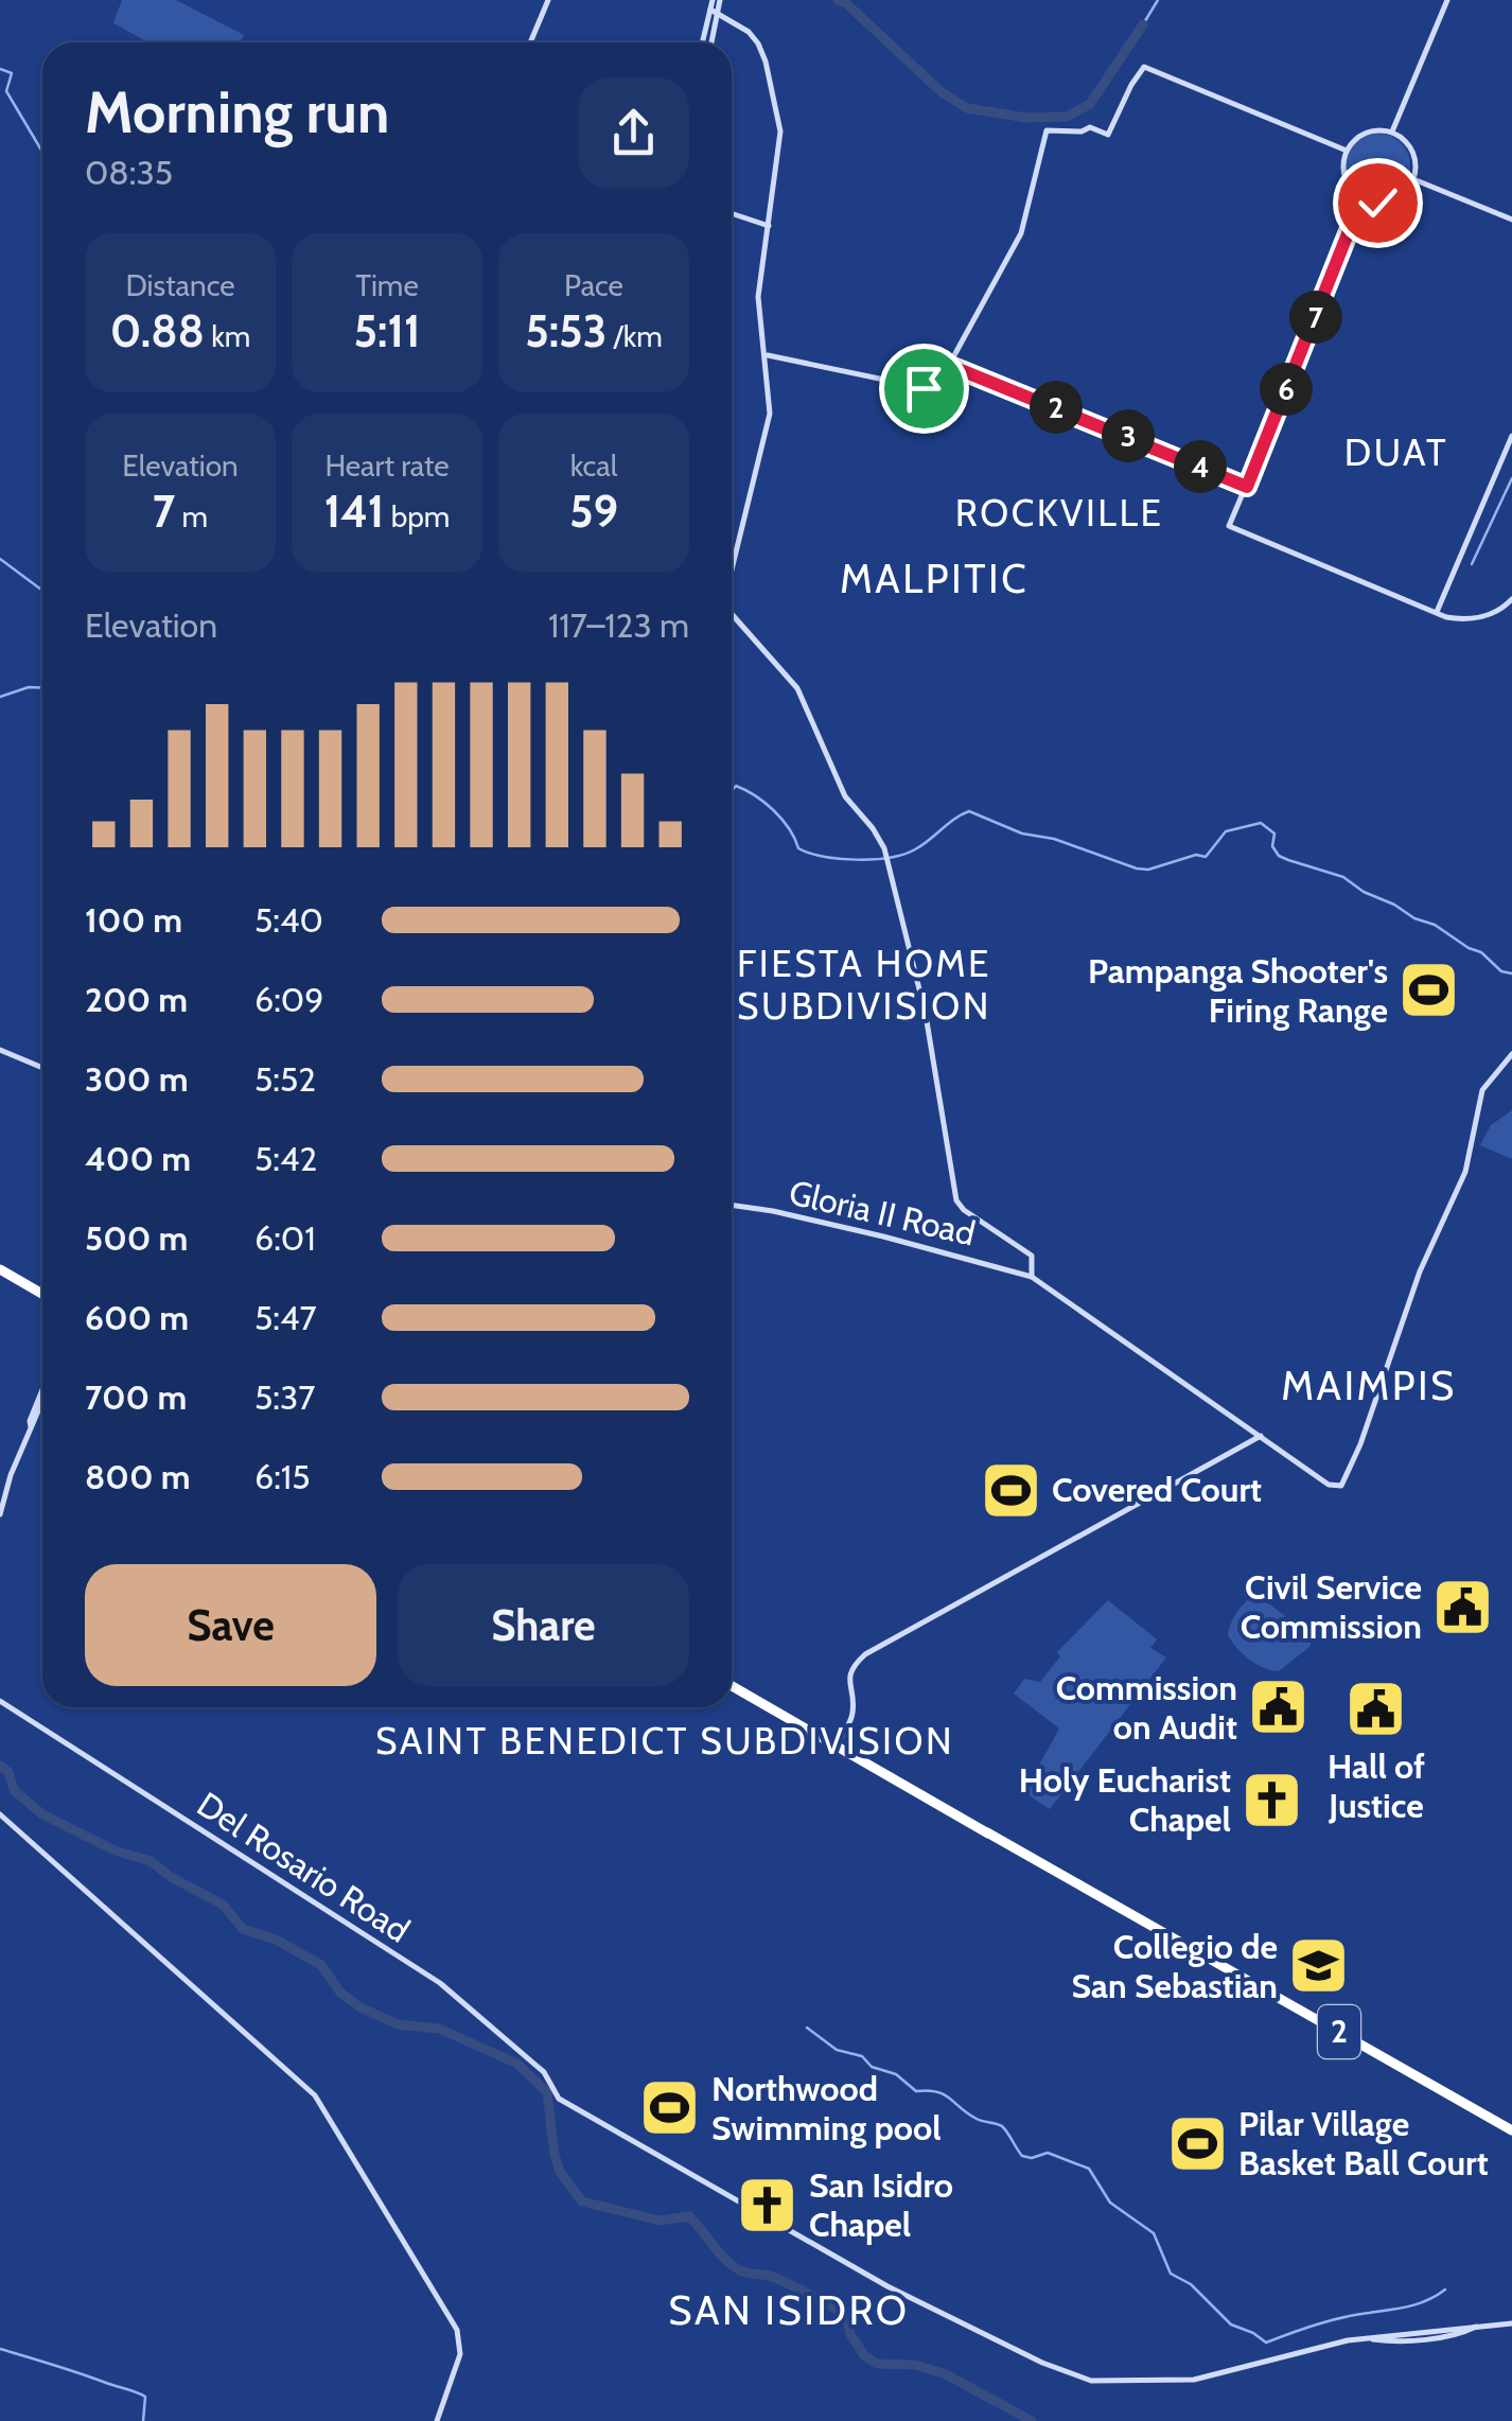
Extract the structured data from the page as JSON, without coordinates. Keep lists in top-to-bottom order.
{
  "streets": {
    "highway": ["2"],
    "street": ["Gloria II Road", "Del Rosario Road"]
  },
  "districts": [
    "DUAT",
    "ROCKVILLE",
    "MALPITIC",
    "FIESTA HOME SUBDIVISION",
    "MAIMPIS",
    "SAINT BENEDICT SUBDIVISION",
    "SAN ISIDRO"
  ],
  "places": {
    "sports": [
      "Pampanga Shooter's Firing Range",
      "Covered Court",
      "Northwood Swimming pool",
      "Pilar Village Basket Ball Court"
    ],
    "public building": ["Civil Service Commission", "Commission on Audit", "Hall of Justice"],
    "church": ["Holy Eucharist Chapel", "San Isidro Chapel"],
    "school or university": ["Collegio de San Sebastian"]
  },
  "page": {
    "heading": ["Morning run", "08:35"],
    "stats": [
      ["Distance", "0.88 km"],
      ["Time", "5:11"],
      ["Pace", "5:53 /km"],
      ["Elevation", "7 m"],
      ["Heart rate", "141 bpm"],
      ["kcal", "59"]
    ],
    "pins": [
      "7",
      "6",
      "2",
      "3",
      "4"
    ],
    "chart": ["Elevation", "117–123 m"],
    "list": [
      {
        "name": "100 m",
        "note": "5:40"
      },
      {
        "name": "200 m",
        "note": "6:09"
      },
      {
        "name": "300 m",
        "note": "5:52"
      },
      {
        "name": "400 m",
        "note": "5:42"
      },
      {
        "name": "500 m",
        "note": "6:01"
      },
      {
        "name": "600 m",
        "note": "5:47"
      },
      {
        "name": "700 m",
        "note": "5:37"
      },
      {
        "name": "800 m",
        "note": "6:15"
      }
    ],
    "buttons": ["Save", "Share"]
  }
}
